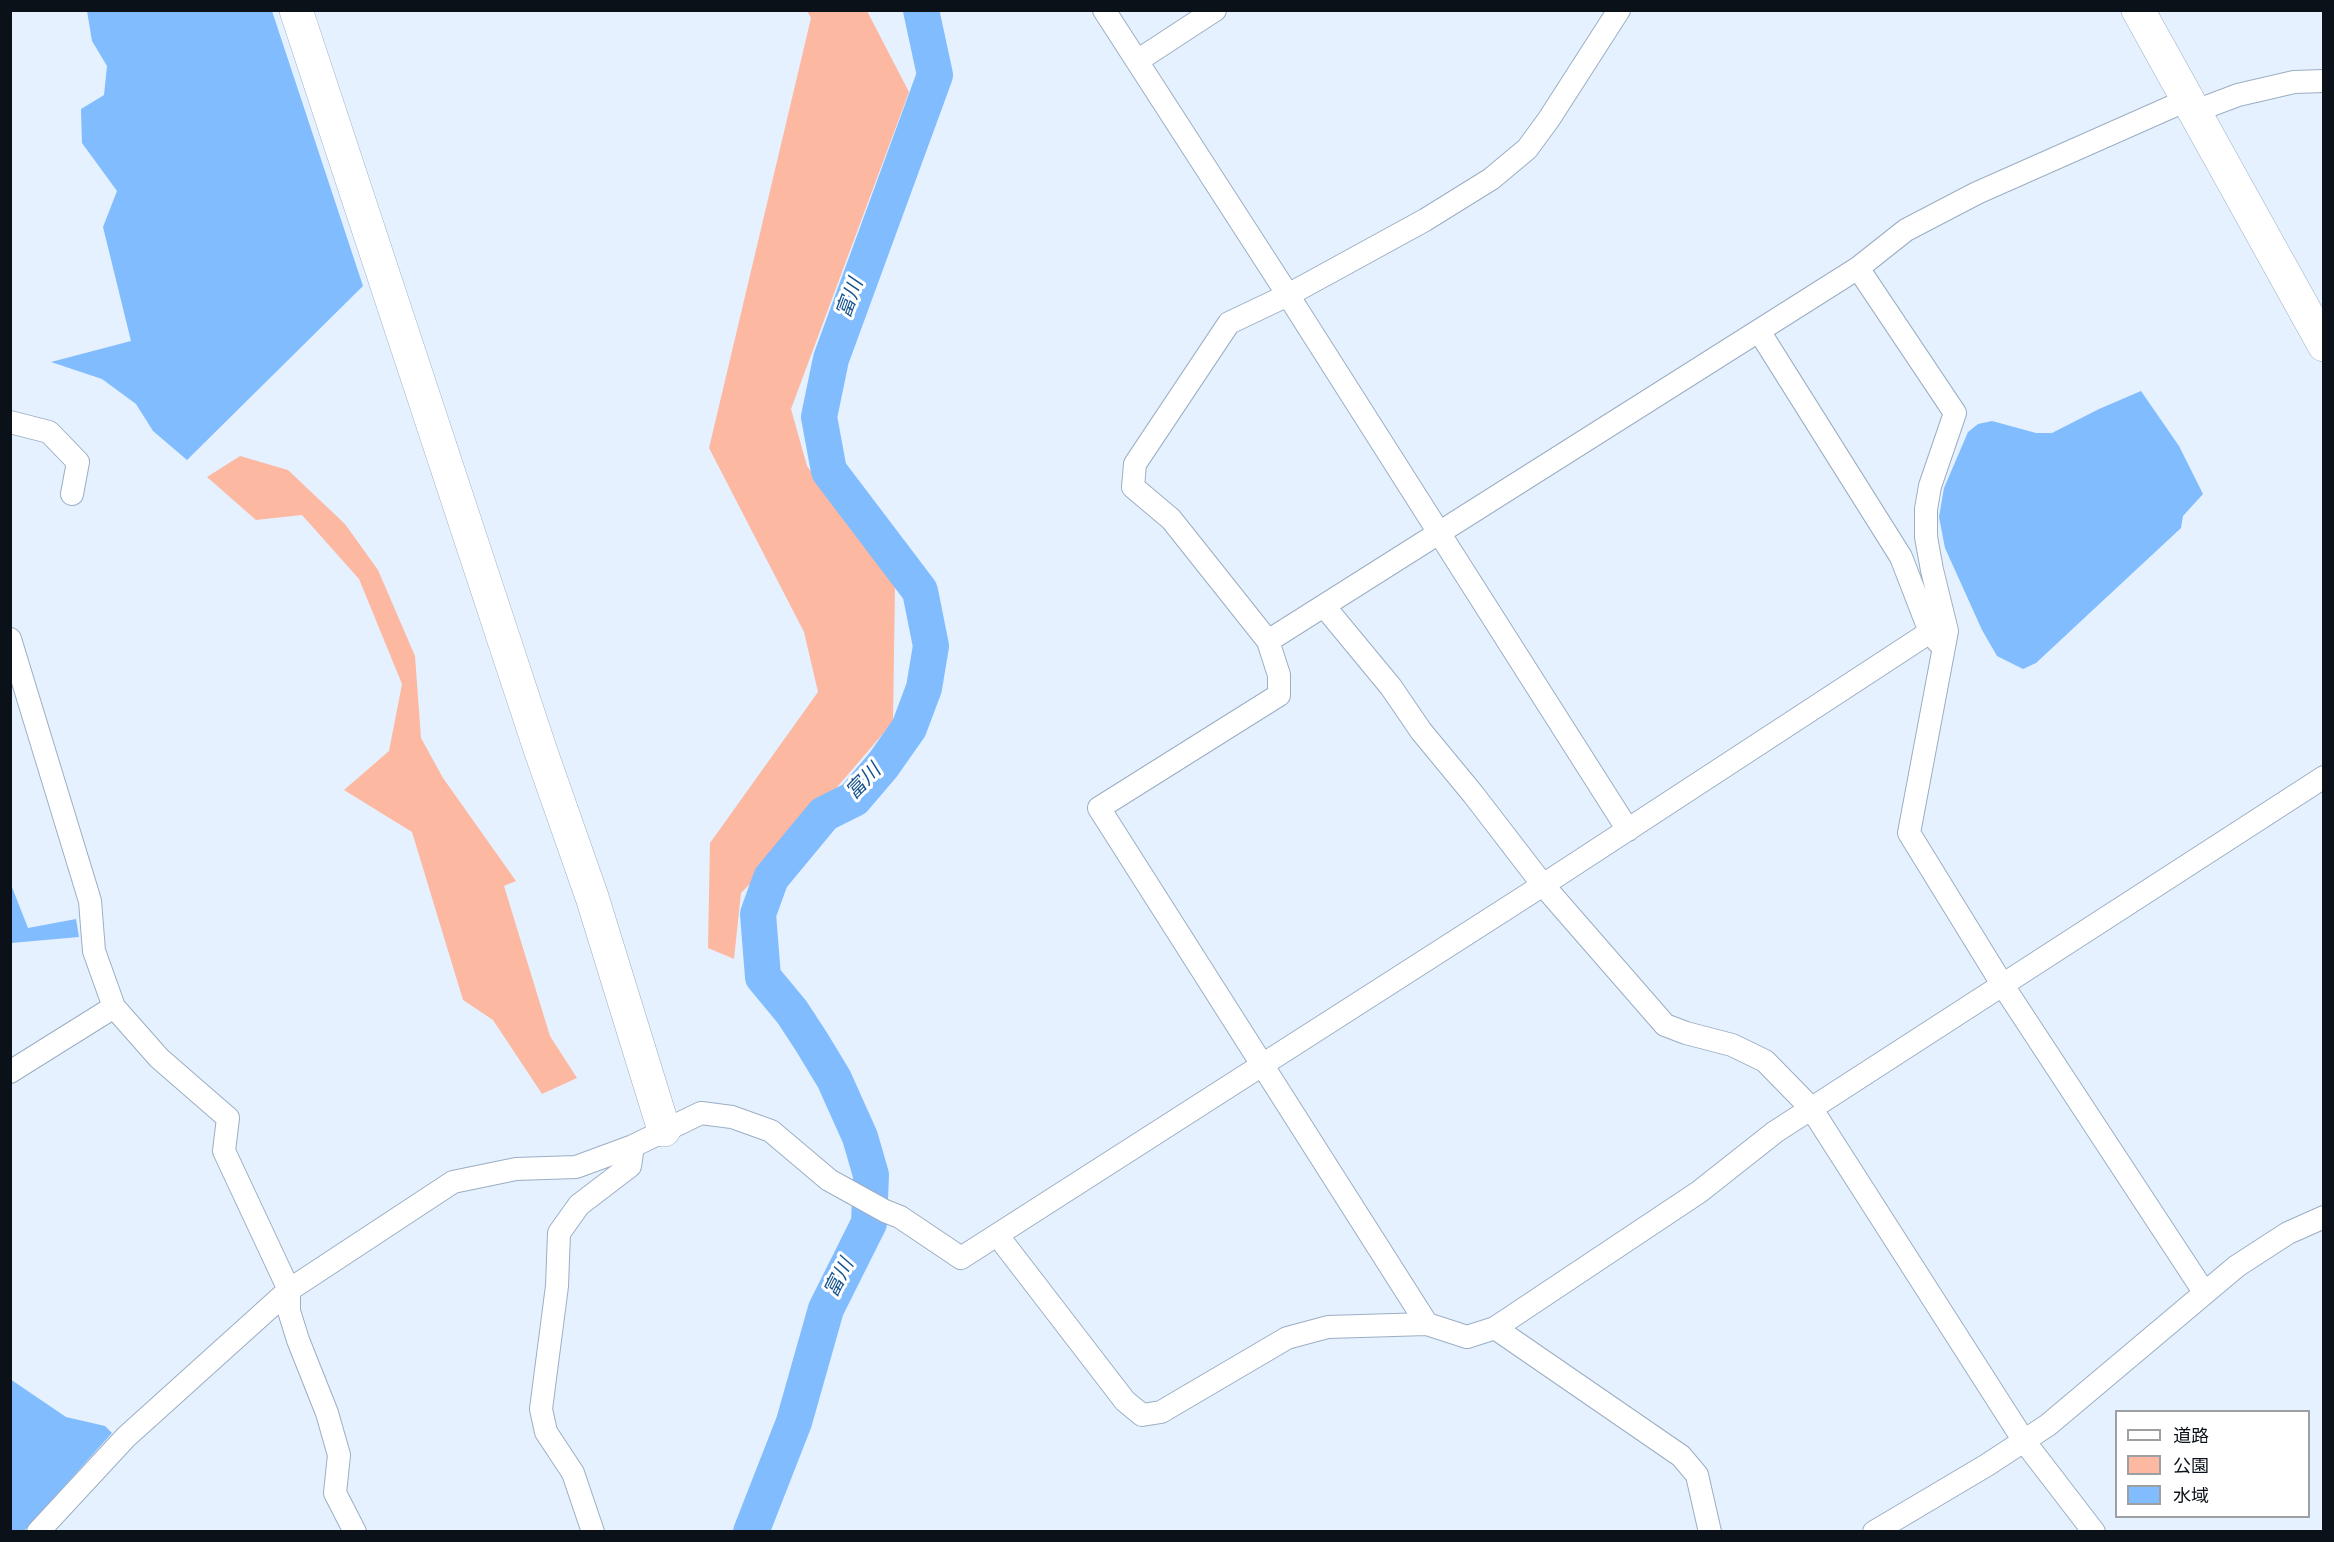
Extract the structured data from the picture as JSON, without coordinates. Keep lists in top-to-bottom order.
{
  "water": ["富川"],
  "legend": ["道路", "公園", "水域"]
}
